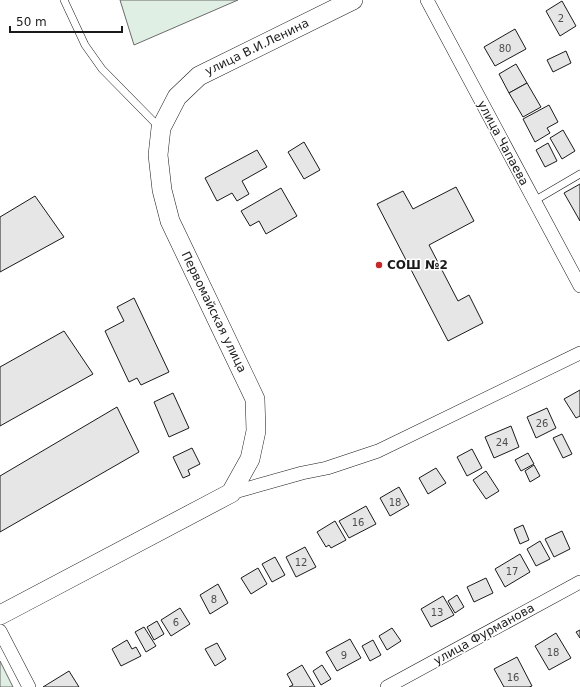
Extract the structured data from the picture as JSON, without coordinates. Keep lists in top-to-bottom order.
{
  "streets": {
    "main road": ["улица В.И.Ленина", "Первомайская улица"],
    "street": ["улица Чапаева", "улица Фурманова"]
  },
  "crossings": [
    ["улица В.И.Ленина", "Первомайская улица"]
  ],
  "places": ["СОШ №2"],
  "house_numbers": [
    "2",
    "80",
    "26",
    "24",
    "18",
    "16",
    "12",
    "17",
    "8",
    "13",
    "6",
    "18",
    "9",
    "16"
  ],
  "scale_bar": "50 m"
}
